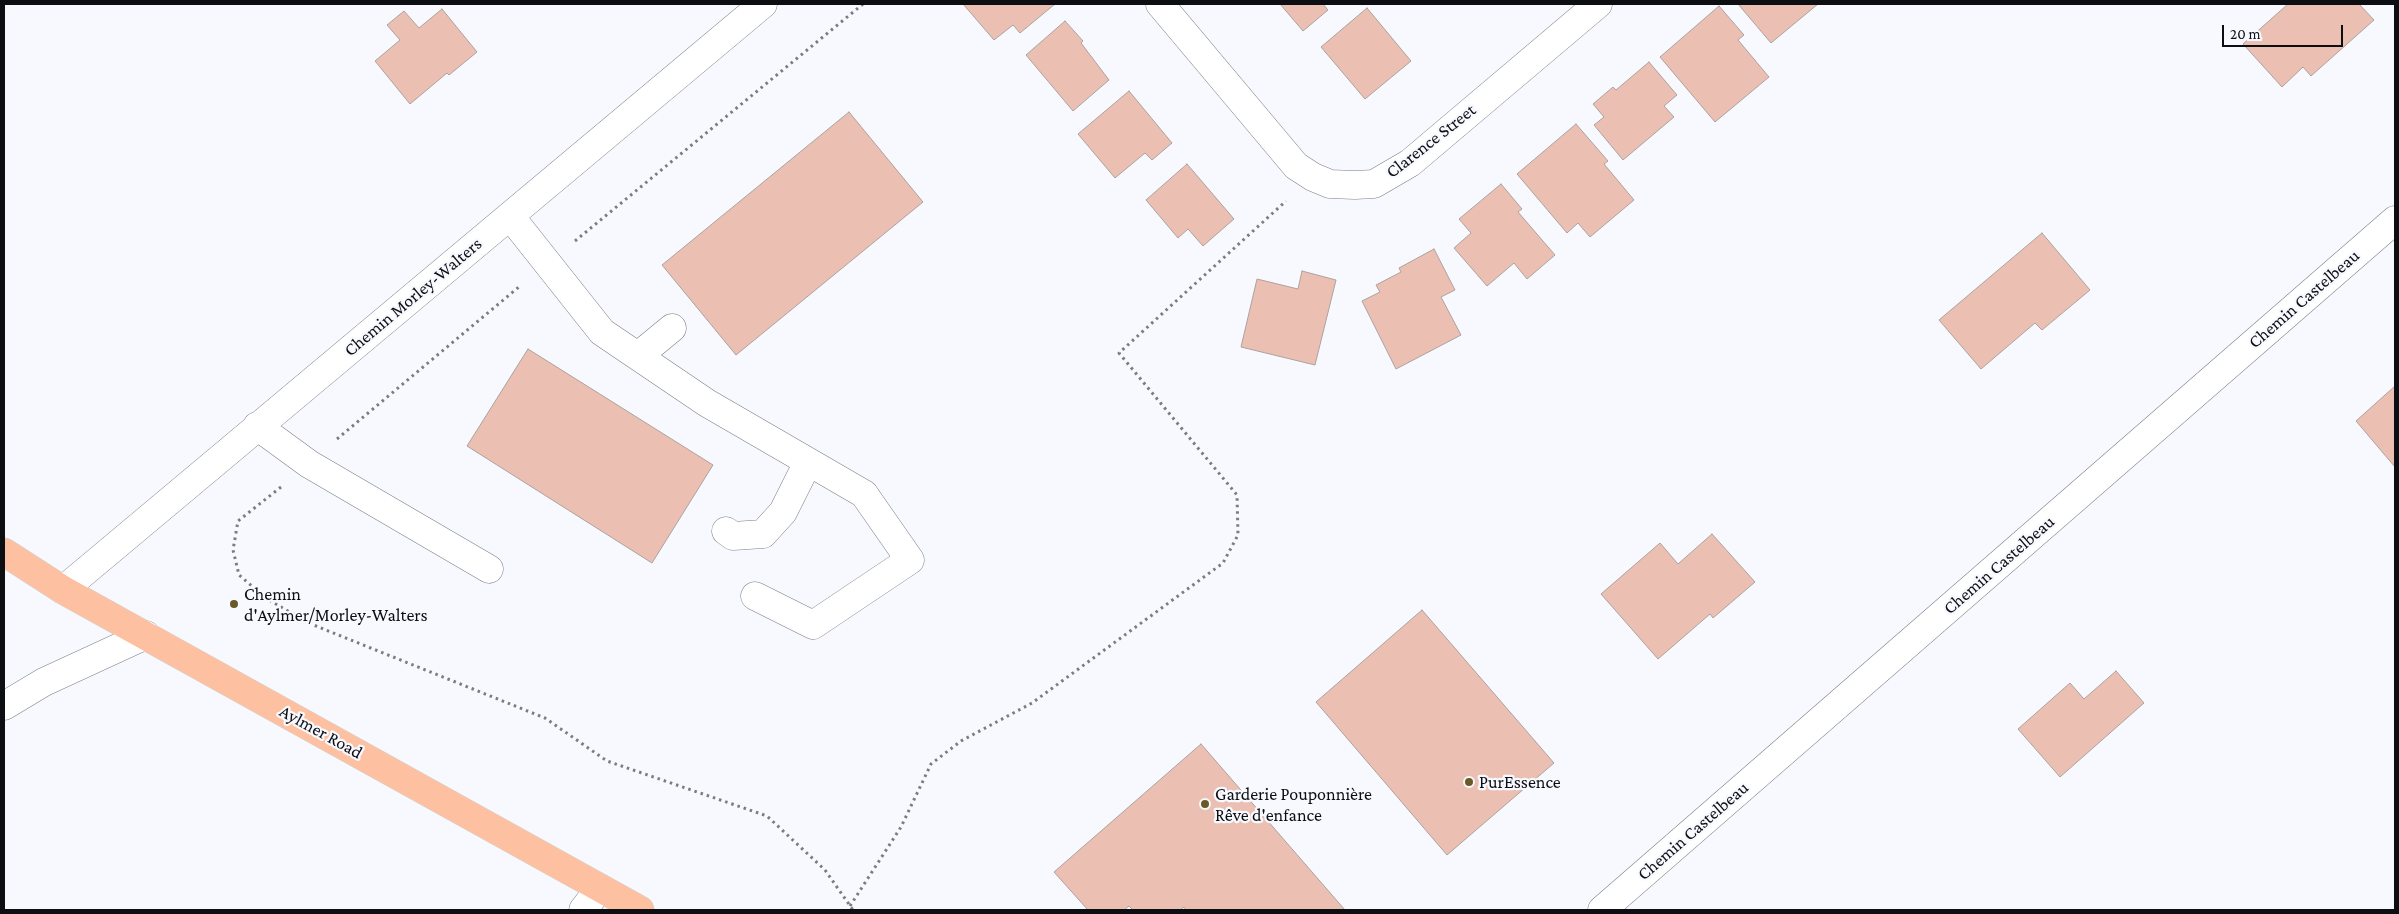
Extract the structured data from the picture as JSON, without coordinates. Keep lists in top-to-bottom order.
{
  "streets": {
    "main road": ["Aylmer Road"],
    "street": ["Clarence Street", "Chemin Morley-Walters", "Chemin Castelbeau"]
  },
  "crossings": [
    ["Chemin Morley-Walters", "Aylmer Road"]
  ],
  "places": ["Chemin d'Aylmer/Morley-Walters", "PurEssence", "Garderie Pouponnière Rêve d'enfance"],
  "scale_bar": "20 m"
}
